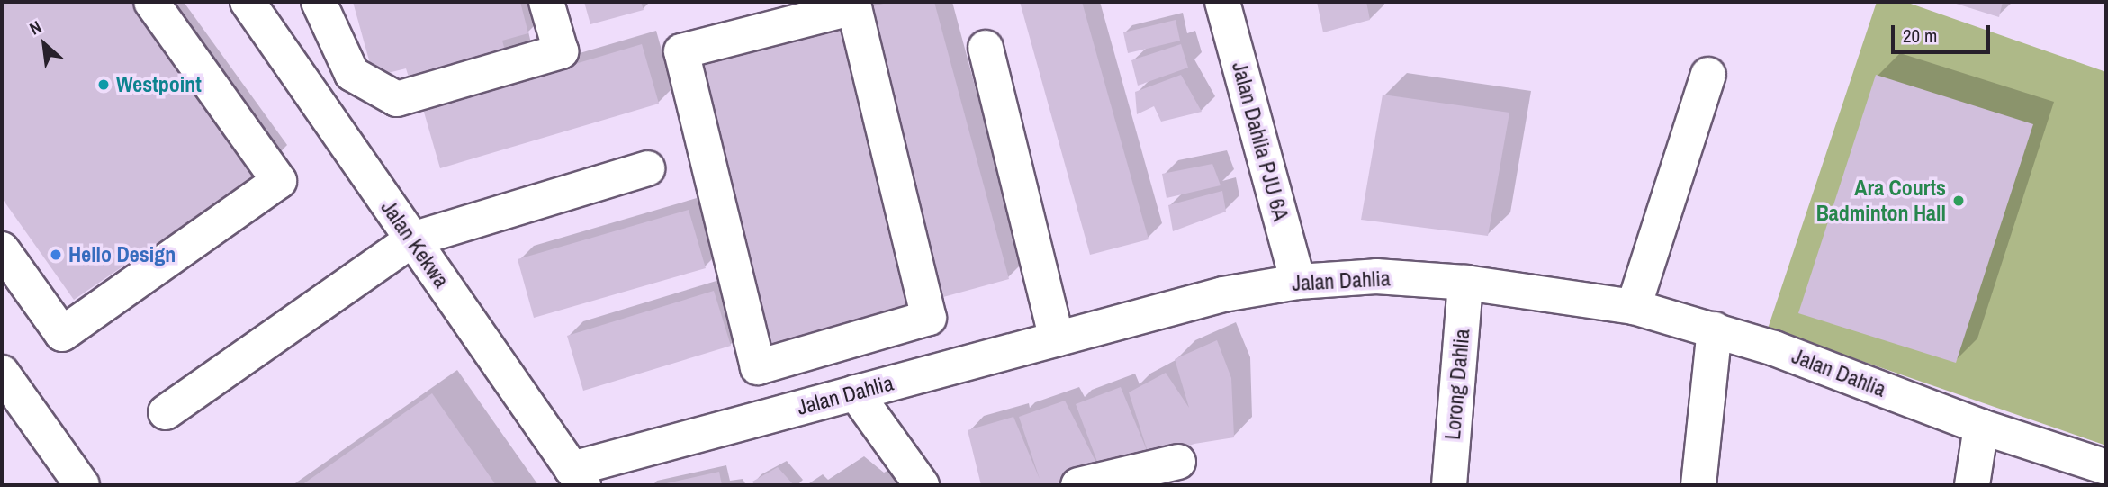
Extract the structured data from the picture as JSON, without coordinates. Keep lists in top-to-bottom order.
{
  "streets": {
    "street": [
      "Jalan Dahlia PJU 6A",
      "Jalan Kekwa",
      "Jalan Dahlia",
      "Lorong Dahlia"
    ]
  },
  "crossings": [
    ["Jalan Dahlia PJU 6A", "Jalan Dahlia"],
    ["Jalan Kekwa", "Jalan Dahlia"],
    ["Jalan Dahlia", "Lorong Dahlia"]
  ],
  "places": ["Westpoint", "Ara Courts Badminton Hall", "Hello Design"],
  "scale_bar": "20 m",
  "north": "top left"
}
